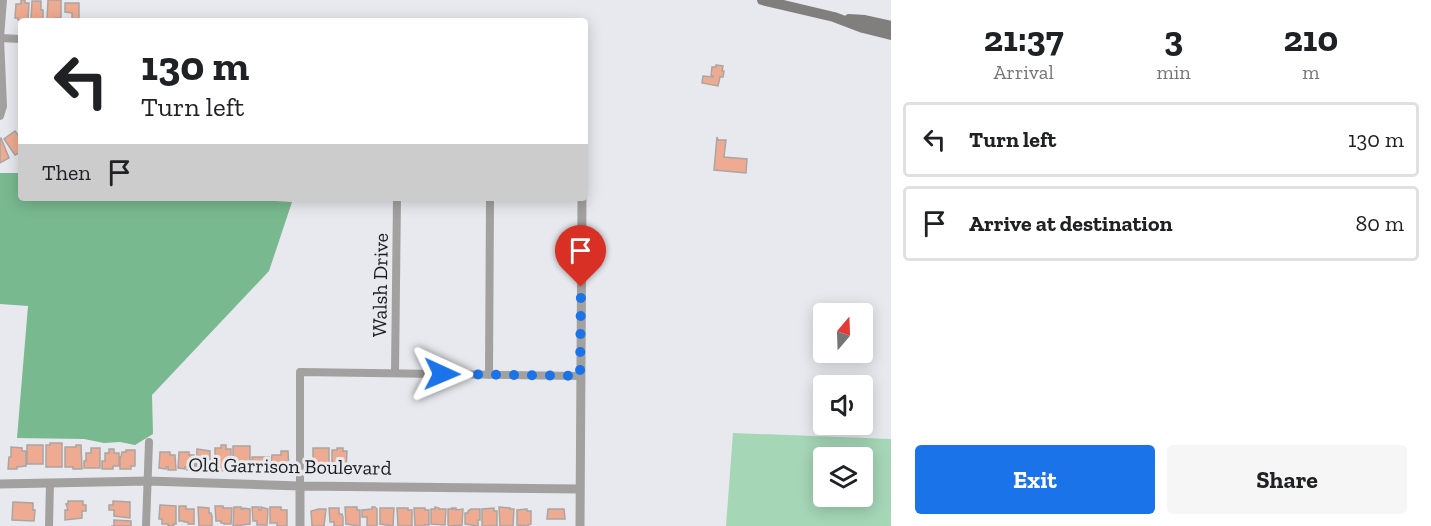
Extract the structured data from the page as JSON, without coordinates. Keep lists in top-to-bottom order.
{
  "streets": {
    "street": ["Walsh Drive", "Old Garrison Boulevard"]
  },
  "north": "top",
  "page": {
    "eta": [
      "21:37",
      "Arrival",
      "3",
      "min",
      "210",
      "m"
    ],
    "turn": ["130 m", "Turn left"],
    "list": [
      {
        "name": "Turn left",
        "value": "130 m"
      },
      {
        "name": "Arrive at destination",
        "value": "80 m"
      }
    ],
    "then": "Then",
    "buttons": ["Exit", "Share"]
  }
}
